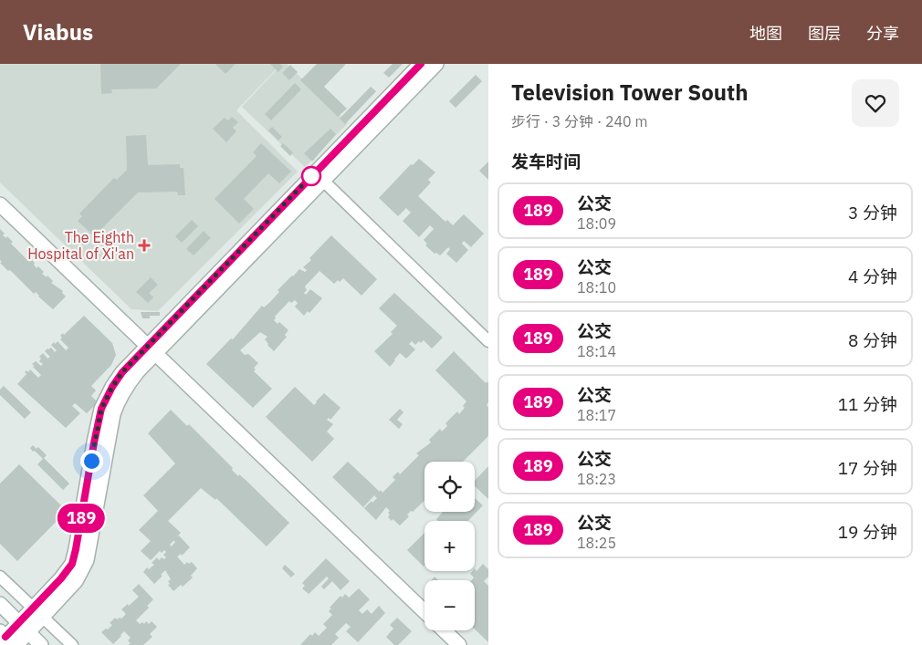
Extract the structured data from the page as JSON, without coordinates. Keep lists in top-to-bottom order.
{
  "places": {
    "health": ["The Eighth Hospital of Xi'an"]
  },
  "lines": ["bus line 189"],
  "page": {
    "header": "Viabus",
    "nav": ["地图", "图层", "分享"],
    "on_map": "189",
    "heading": [
      ["Television Tower South", "步行 · 3 分钟 · 240 m"],
      "发车时间"
    ],
    "list": [
      {
        "mark": "189",
        "name": "公交",
        "note": "18:09",
        "value": "3 分钟"
      },
      {
        "mark": "189",
        "name": "公交",
        "note": "18:10",
        "value": "4 分钟"
      },
      {
        "mark": "189",
        "name": "公交",
        "note": "18:14",
        "value": "8 分钟"
      },
      {
        "mark": "189",
        "name": "公交",
        "note": "18:17",
        "value": "11 分钟"
      },
      {
        "mark": "189",
        "name": "公交",
        "note": "18:23",
        "value": "17 分钟"
      },
      {
        "mark": "189",
        "name": "公交",
        "note": "18:25",
        "value": "19 分钟"
      }
    ],
    "map_buttons": ["+", "−"]
  }
}
